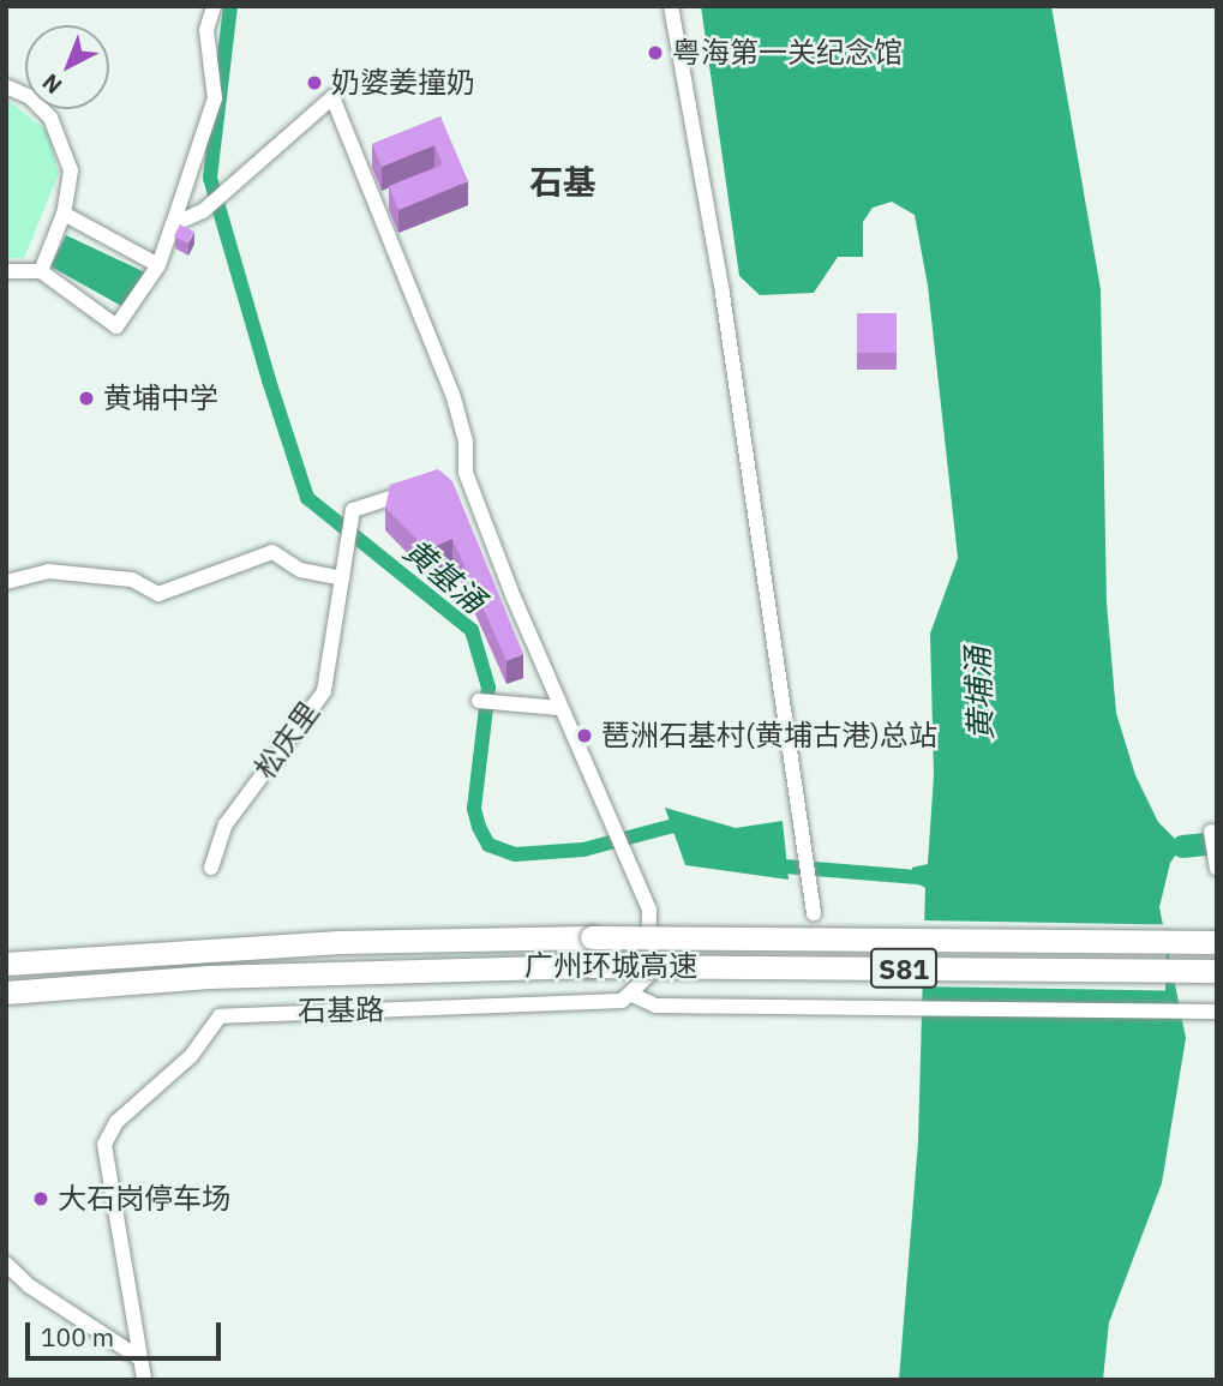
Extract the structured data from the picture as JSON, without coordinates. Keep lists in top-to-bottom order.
{
  "streets": {
    "highway": ["广州环城高速", "S81"],
    "street": ["松庆里", "石基路"]
  },
  "districts": ["石基"],
  "water": ["黄基涌", "黄埔涌"],
  "places": [
    "粤海第一关纪念馆",
    "奶婆姜撞奶",
    "黄埔中学",
    "琶洲石基村(黄埔古港)总站",
    "大石岗停车场"
  ],
  "scale_bar": "100 m",
  "north": "bottom left"
}
